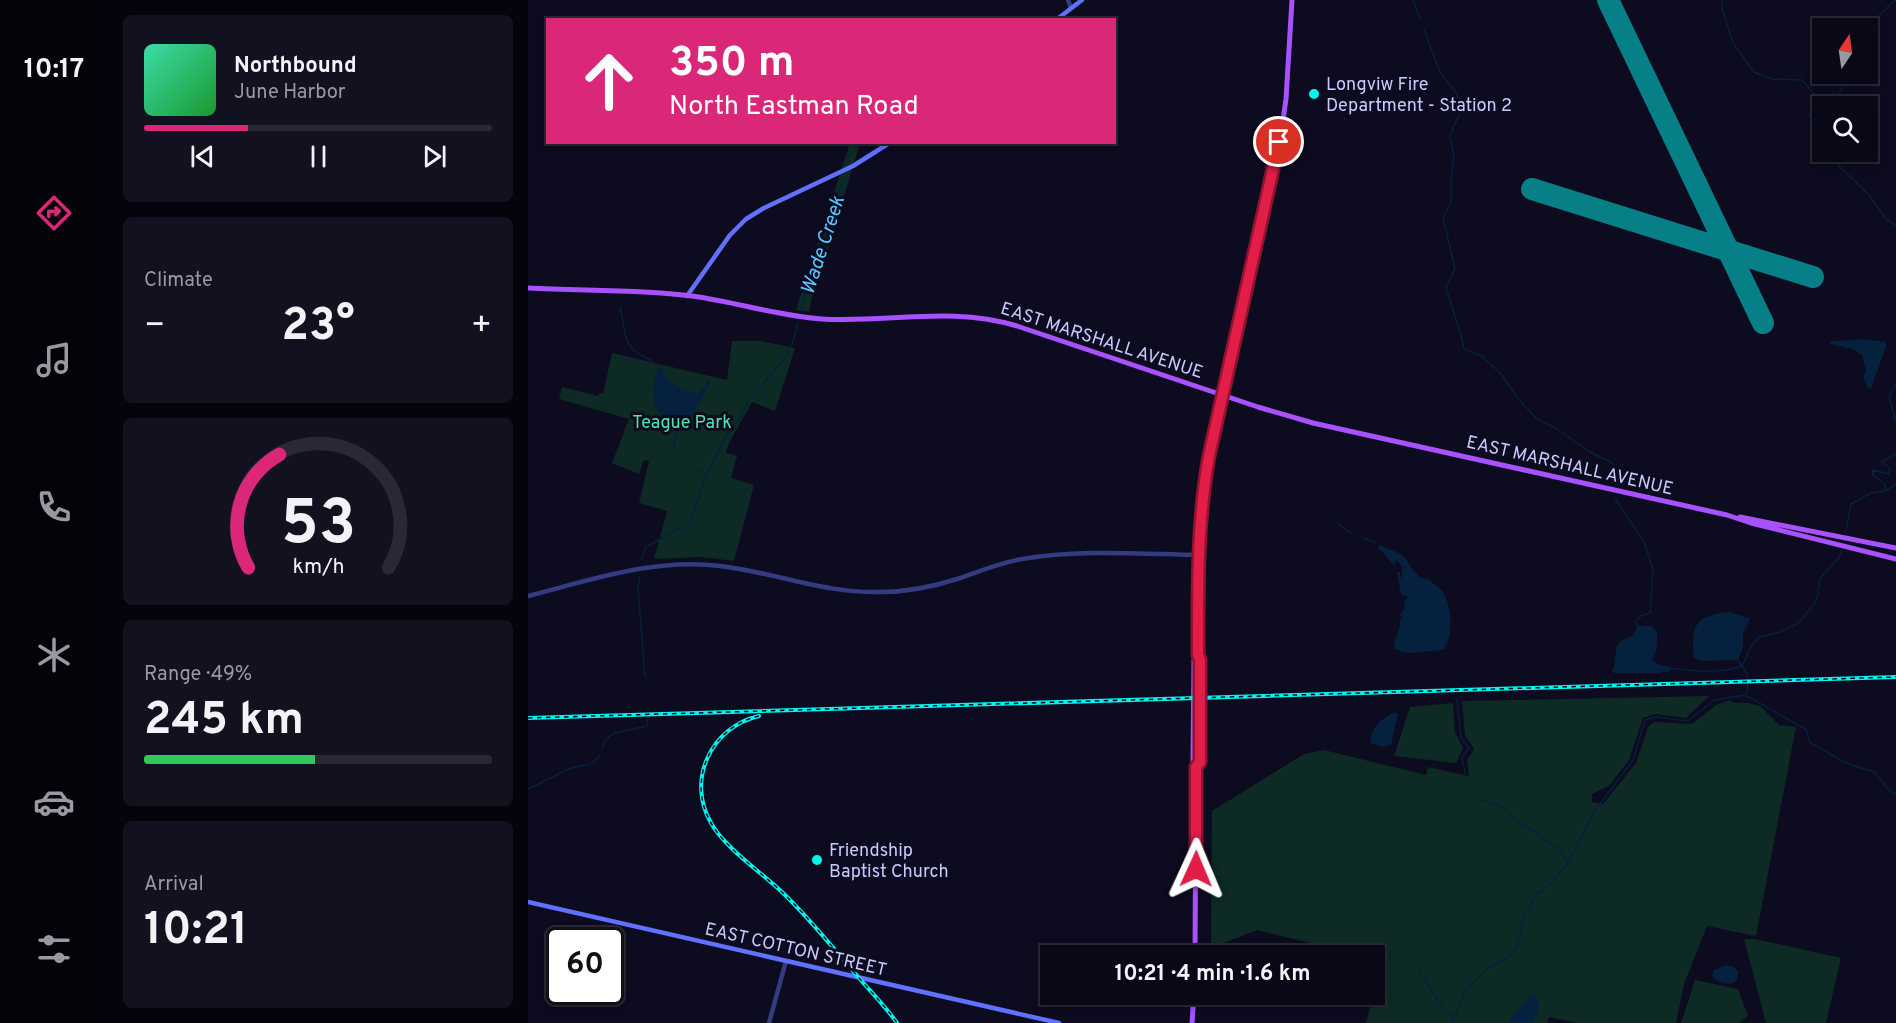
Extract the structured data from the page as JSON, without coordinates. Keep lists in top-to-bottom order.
{
  "streets": {
    "main road": ["EAST MARSHALL AVENUE", "EAST COTTON STREET"]
  },
  "water": ["Wade Creek"],
  "parks": ["Teague Park"],
  "places": ["Longviw Fire Department - Station 2", "Friendship Baptist Church"],
  "north": "top",
  "page": {
    "tabs": "10:17",
    "turn": ["350 m", "North Eastman Road"],
    "song": ["Northbound", "June Harbor"],
    "tile": [
      "Climate",
      ["Range · 49%", "245 km"],
      ["Arrival", "10:21"]
    ],
    "heat": ["−", "23°", "+"],
    "limit": "60",
    "trip": "10:21 · 4 min · 1.6 km",
    "gauge": ["53", "km/h"]
  }
}
